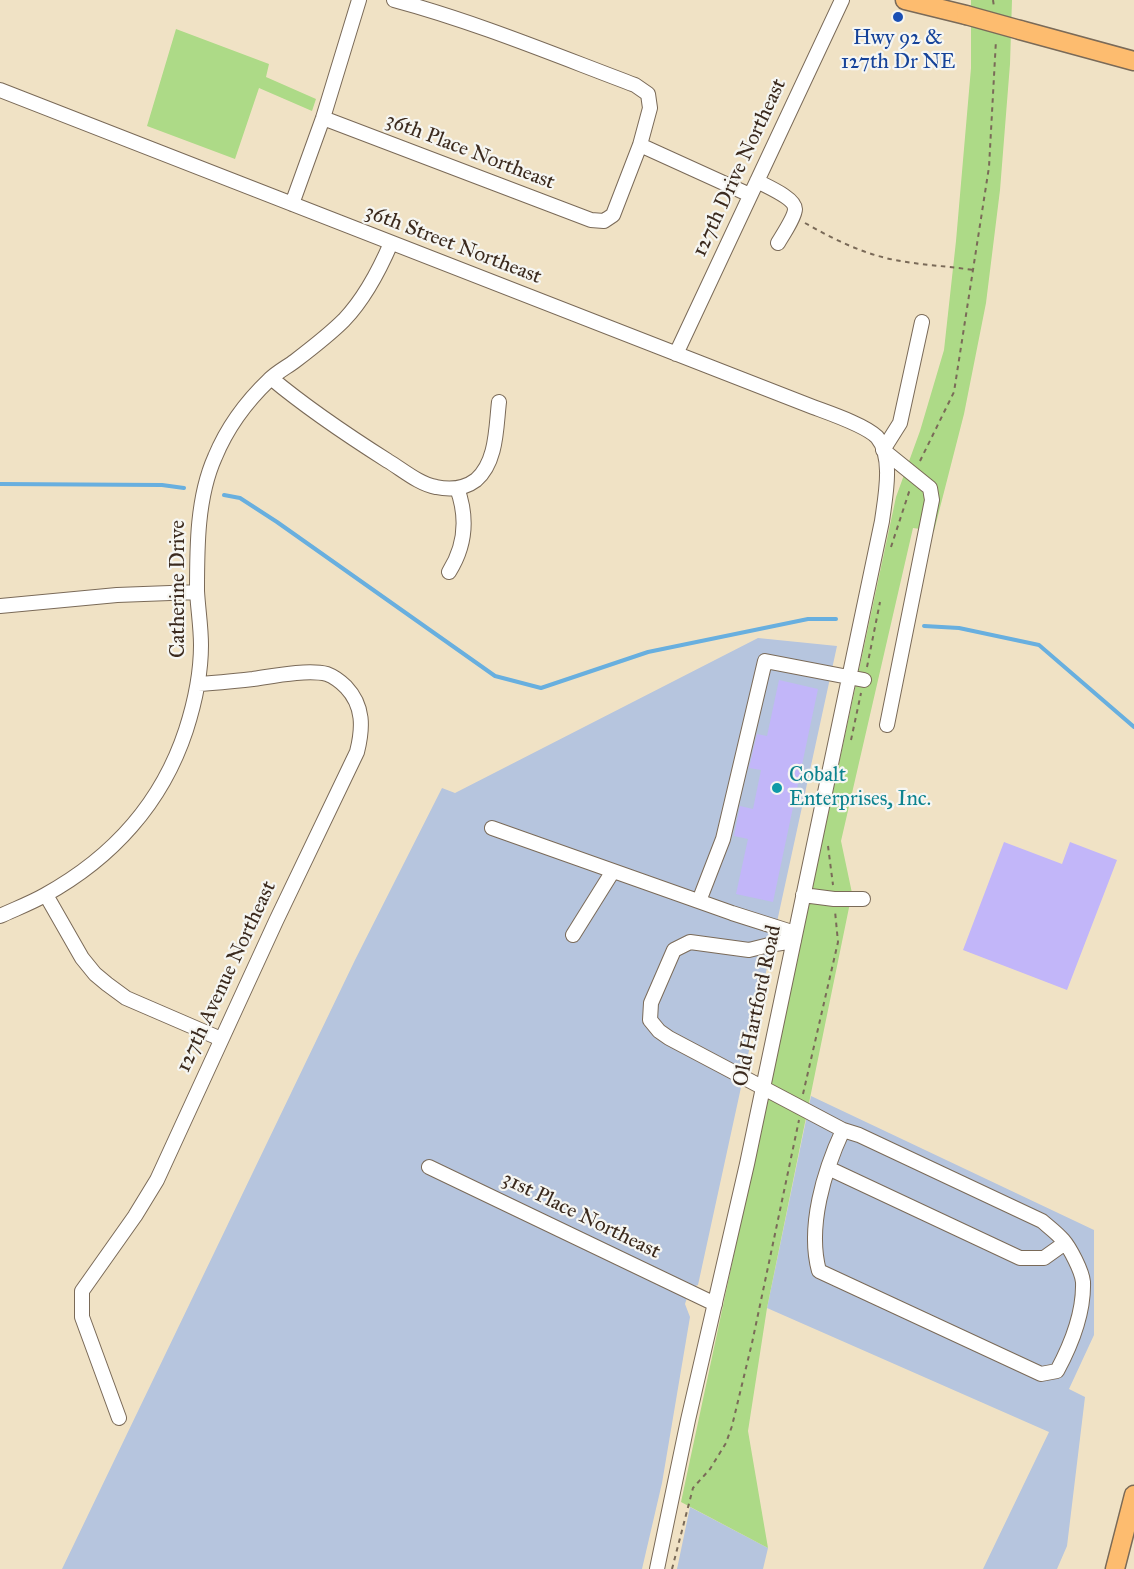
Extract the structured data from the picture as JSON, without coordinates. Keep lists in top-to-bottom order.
{
  "streets": {
    "street": [
      "36th Place Northeast",
      "127th Drive Northeast",
      "36th Street Northeast",
      "Catherine Drive",
      "127th Avenue Northeast",
      "Old Hartford Road",
      "31st Place Northeast"
    ]
  },
  "crossings": [
    ["127th Drive Northeast", "36th Street Northeast"],
    ["36th Street Northeast", "Catherine Drive"],
    ["36th Street Northeast", "Old Hartford Road"],
    ["Catherine Drive", "127th Avenue Northeast"],
    ["Old Hartford Road", "31st Place Northeast"]
  ],
  "places": ["Hwy 92 & 127th Dr NE", "Cobalt Enterprises, Inc."]
}
